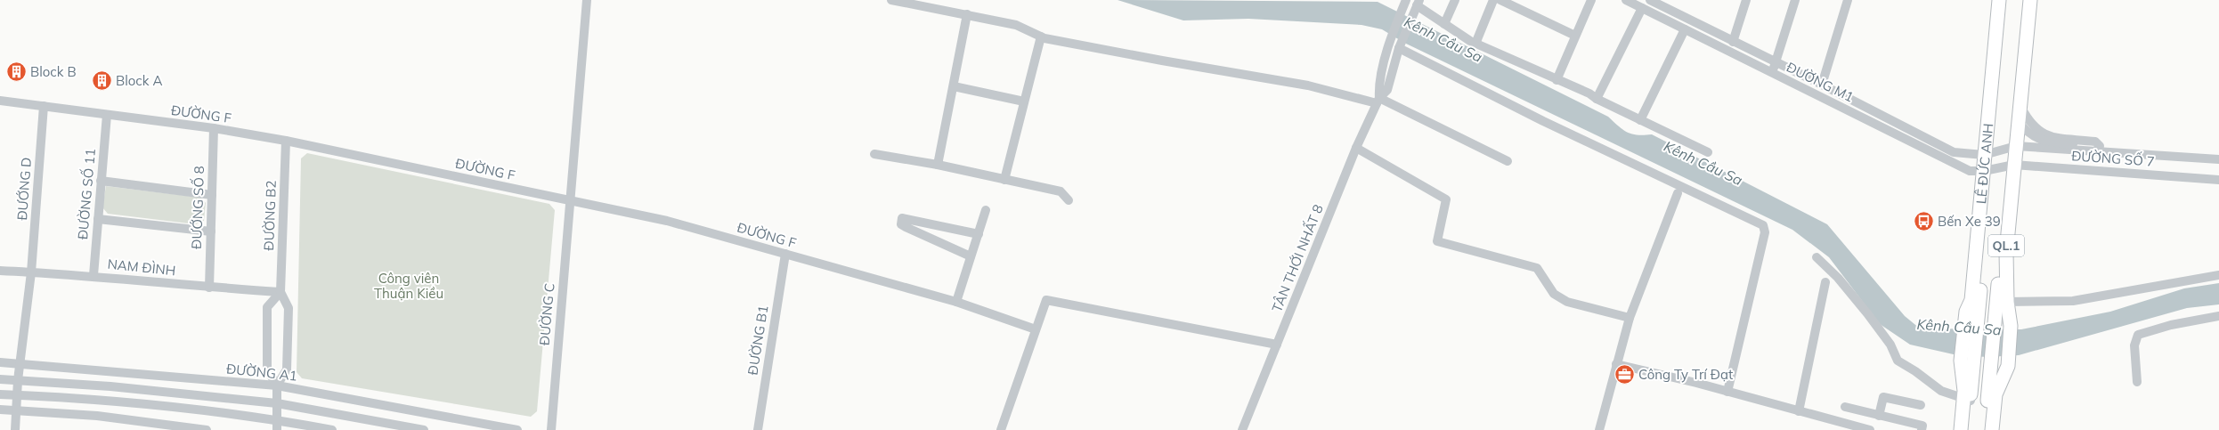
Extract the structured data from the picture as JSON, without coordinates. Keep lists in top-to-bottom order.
{
  "streets": {
    "highway": ["LÊ ĐỨC ANH", "QL.1"],
    "street": [
      "ĐƯỜNG M1",
      "ĐƯỜNG F",
      "ĐƯỜNG SỐ 7",
      "ĐƯỚNG D",
      "ĐƯỜNG SỐ 11",
      "ĐƯỚNG SỐ 8",
      "ĐƯỜNG B2",
      "TÂN THỚI NHẤT 8",
      "NAM ĐÌNH",
      "ĐƯỜNG C",
      "ĐƯỜNG B1",
      "ĐƯỜNG A1"
    ]
  },
  "crossings": [
    ["ĐƯỜNG M1", "ĐƯỜNG SỐ 7"],
    ["ĐƯỜNG M1", "LÊ ĐỨC ANH"],
    ["ĐƯỜNG F", "ĐƯỚNG D"],
    ["ĐƯỜNG F", "ĐƯỜNG SỐ 11"],
    ["ĐƯỜNG F", "ĐƯỚNG SỐ 8"],
    ["ĐƯỜNG F", "ĐƯỜNG B2"],
    ["ĐƯỜNG F", "ĐƯỜNG C"],
    ["ĐƯỜNG F", "ĐƯỜNG B1"],
    ["ĐƯỜNG SỐ 7", "LÊ ĐỨC ANH"],
    ["LÊ ĐỨC ANH", "QL.1"],
    ["ĐƯỚNG D", "NAM ĐÌNH"],
    ["ĐƯỚNG D", "ĐƯỜNG A1"],
    ["ĐƯỜNG SỐ 11", "NAM ĐÌNH"],
    ["ĐƯỚNG SỐ 8", "NAM ĐÌNH"],
    ["ĐƯỜNG B2", "NAM ĐÌNH"],
    ["ĐƯỜNG B2", "ĐƯỜNG A1"]
  ],
  "water": ["Kênh Cầu Sa"],
  "parks": ["Công viên Thuận Kiều"],
  "places": {
    "building": ["Block B", "Block A"],
    "bus stop": ["Bến Xe 39"],
    "office": ["Công Ty Trí Đạt"]
  }
}
